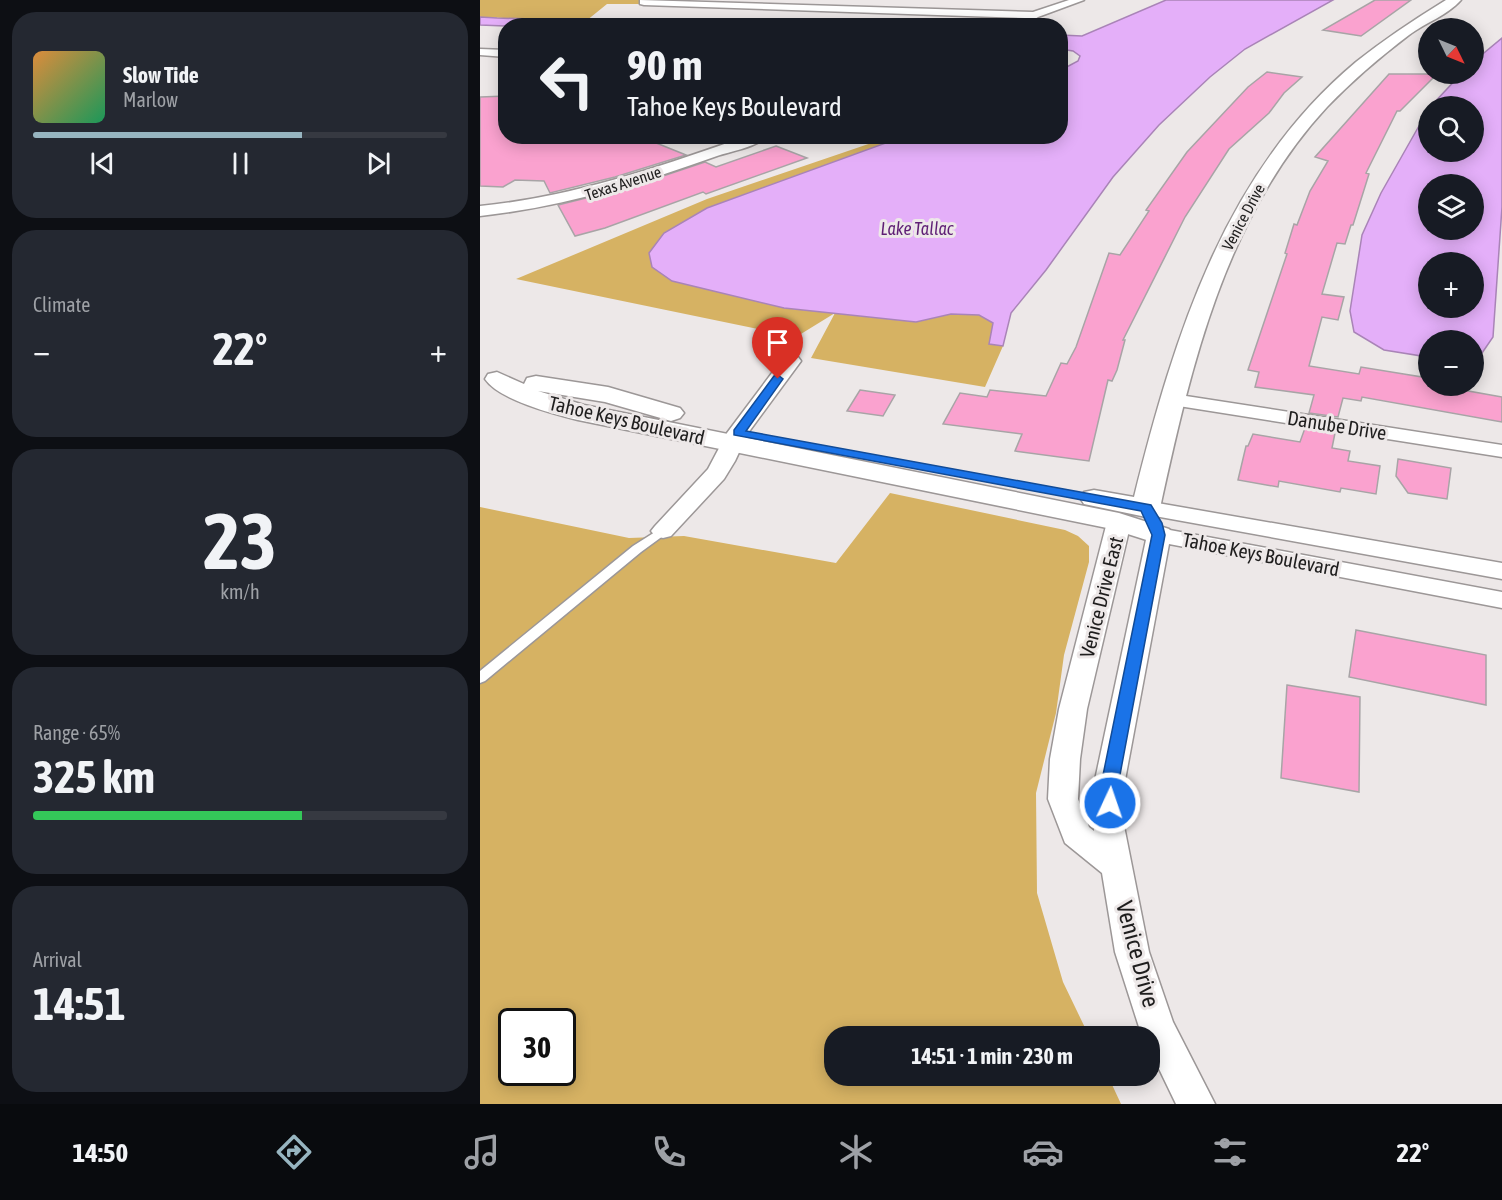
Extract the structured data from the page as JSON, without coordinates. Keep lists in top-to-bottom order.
{
  "streets": {
    "street": [
      "Texas Avenue",
      "Venice Drive",
      "Tahoe Keys Boulevard",
      "Danube Drive",
      "Venice Drive East"
    ]
  },
  "crossings": [
    ["Venice Drive", "Tahoe Keys Boulevard"],
    ["Venice Drive", "Danube Drive"],
    ["Venice Drive", "Venice Drive East"],
    ["Tahoe Keys Boulevard", "Venice Drive East"]
  ],
  "water": ["Lake Tallac"],
  "north": "bottom right",
  "page": {
    "map_buttons": ["+", "−"],
    "turn": ["90 m", "Tahoe Keys Boulevard"],
    "song": ["Slow Tide", "Marlow"],
    "tile": [
      "Climate",
      ["23", "km/h"],
      ["Range · 65%", "325 km"],
      ["Arrival", "14:51"]
    ],
    "heat": ["−", "22°", "+"],
    "limit": "30",
    "trip": "14:51 · 1 min · 230 m",
    "tabs": ["14:50", "22°"]
  }
}
